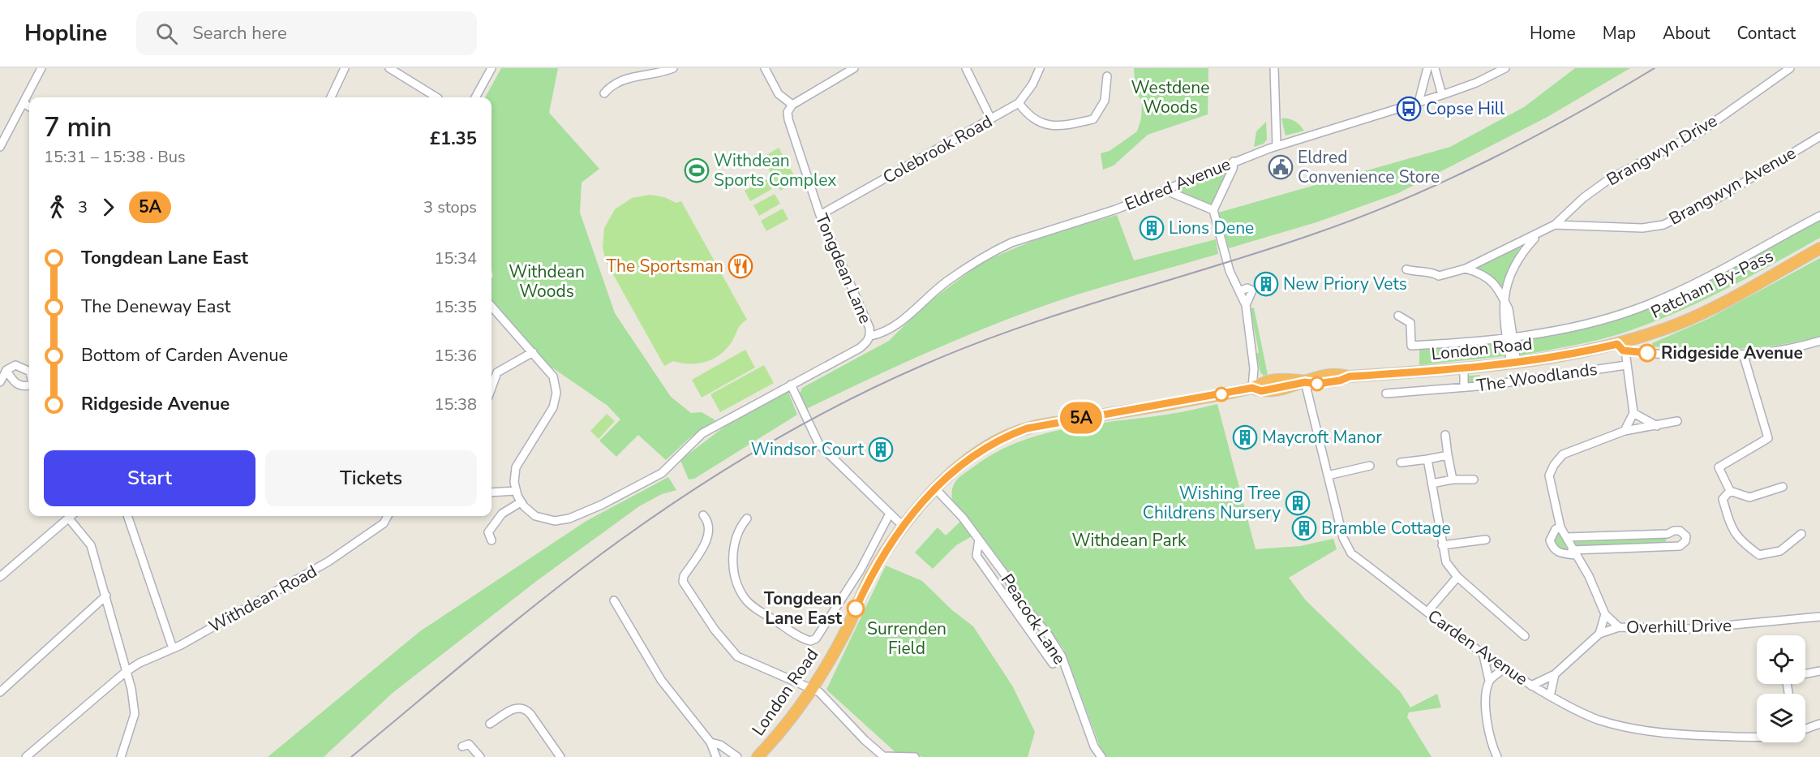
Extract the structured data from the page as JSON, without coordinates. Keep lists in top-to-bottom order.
{
  "streets": {
    "highway": ["Patcham By-Pass", "London Road"],
    "street": [
      "Colebrook Road",
      "Brangwyn Drive",
      "Eldred Avenue",
      "Brangwyn Avenue",
      "Tongdean Lane",
      "The Woodlands",
      "Withdean Road",
      "Peacock Lane",
      "Overhill Drive",
      "Carden Avenue"
    ]
  },
  "crossings": [
    ["Colebrook Road", "Tongdean Lane"],
    ["Brangwyn Drive", "Brangwyn Avenue"],
    ["Brangwyn Drive", "London Road"],
    ["Eldred Avenue", "Tongdean Lane"],
    ["Patcham By-Pass", "London Road"],
    ["London Road", "The Woodlands"],
    ["London Road", "Peacock Lane"],
    ["London Road", "Carden Avenue"],
    ["Overhill Drive", "Carden Avenue"]
  ],
  "parks": [
    "Westdene Woods",
    "Withdean Woods",
    "Withdean Park",
    "Surrenden Field"
  ],
  "places": {
    "bus stop": ["Copse Hill"],
    "public building": ["Eldred Convenience Store"],
    "sports": ["Withdean Sports Complex"],
    "building": [
      "Lions Dene",
      "New Priory Vets",
      "Maycroft Manor",
      "Windsor Court",
      "Wishing Tree Childrens Nursery",
      "Bramble Cottage"
    ],
    "restaurant": ["The Sportsman"],
    "other": ["Ridgeside Avenue", "Tongdean Lane East"]
  },
  "lines": ["bus line 5A"],
  "page": {
    "header": "Hopline",
    "search": "Search here",
    "nav": [
      "Home",
      "Map",
      "About",
      "Contact"
    ],
    "on_map": "5A",
    "heading": ["7 min", "15:31 – 15:38 · Bus", "£1.35"],
    "legs": ["3", "5A", "3 stops"],
    "list": [
      {
        "name": "Tongdean Lane East",
        "value": "15:34"
      },
      {
        "name": "The Deneway East",
        "value": "15:35"
      },
      {
        "name": "Bottom of Carden Avenue",
        "value": "15:36"
      },
      {
        "name": "Ridgeside Avenue",
        "value": "15:38"
      }
    ],
    "buttons": ["Start", "Tickets"]
  }
}
